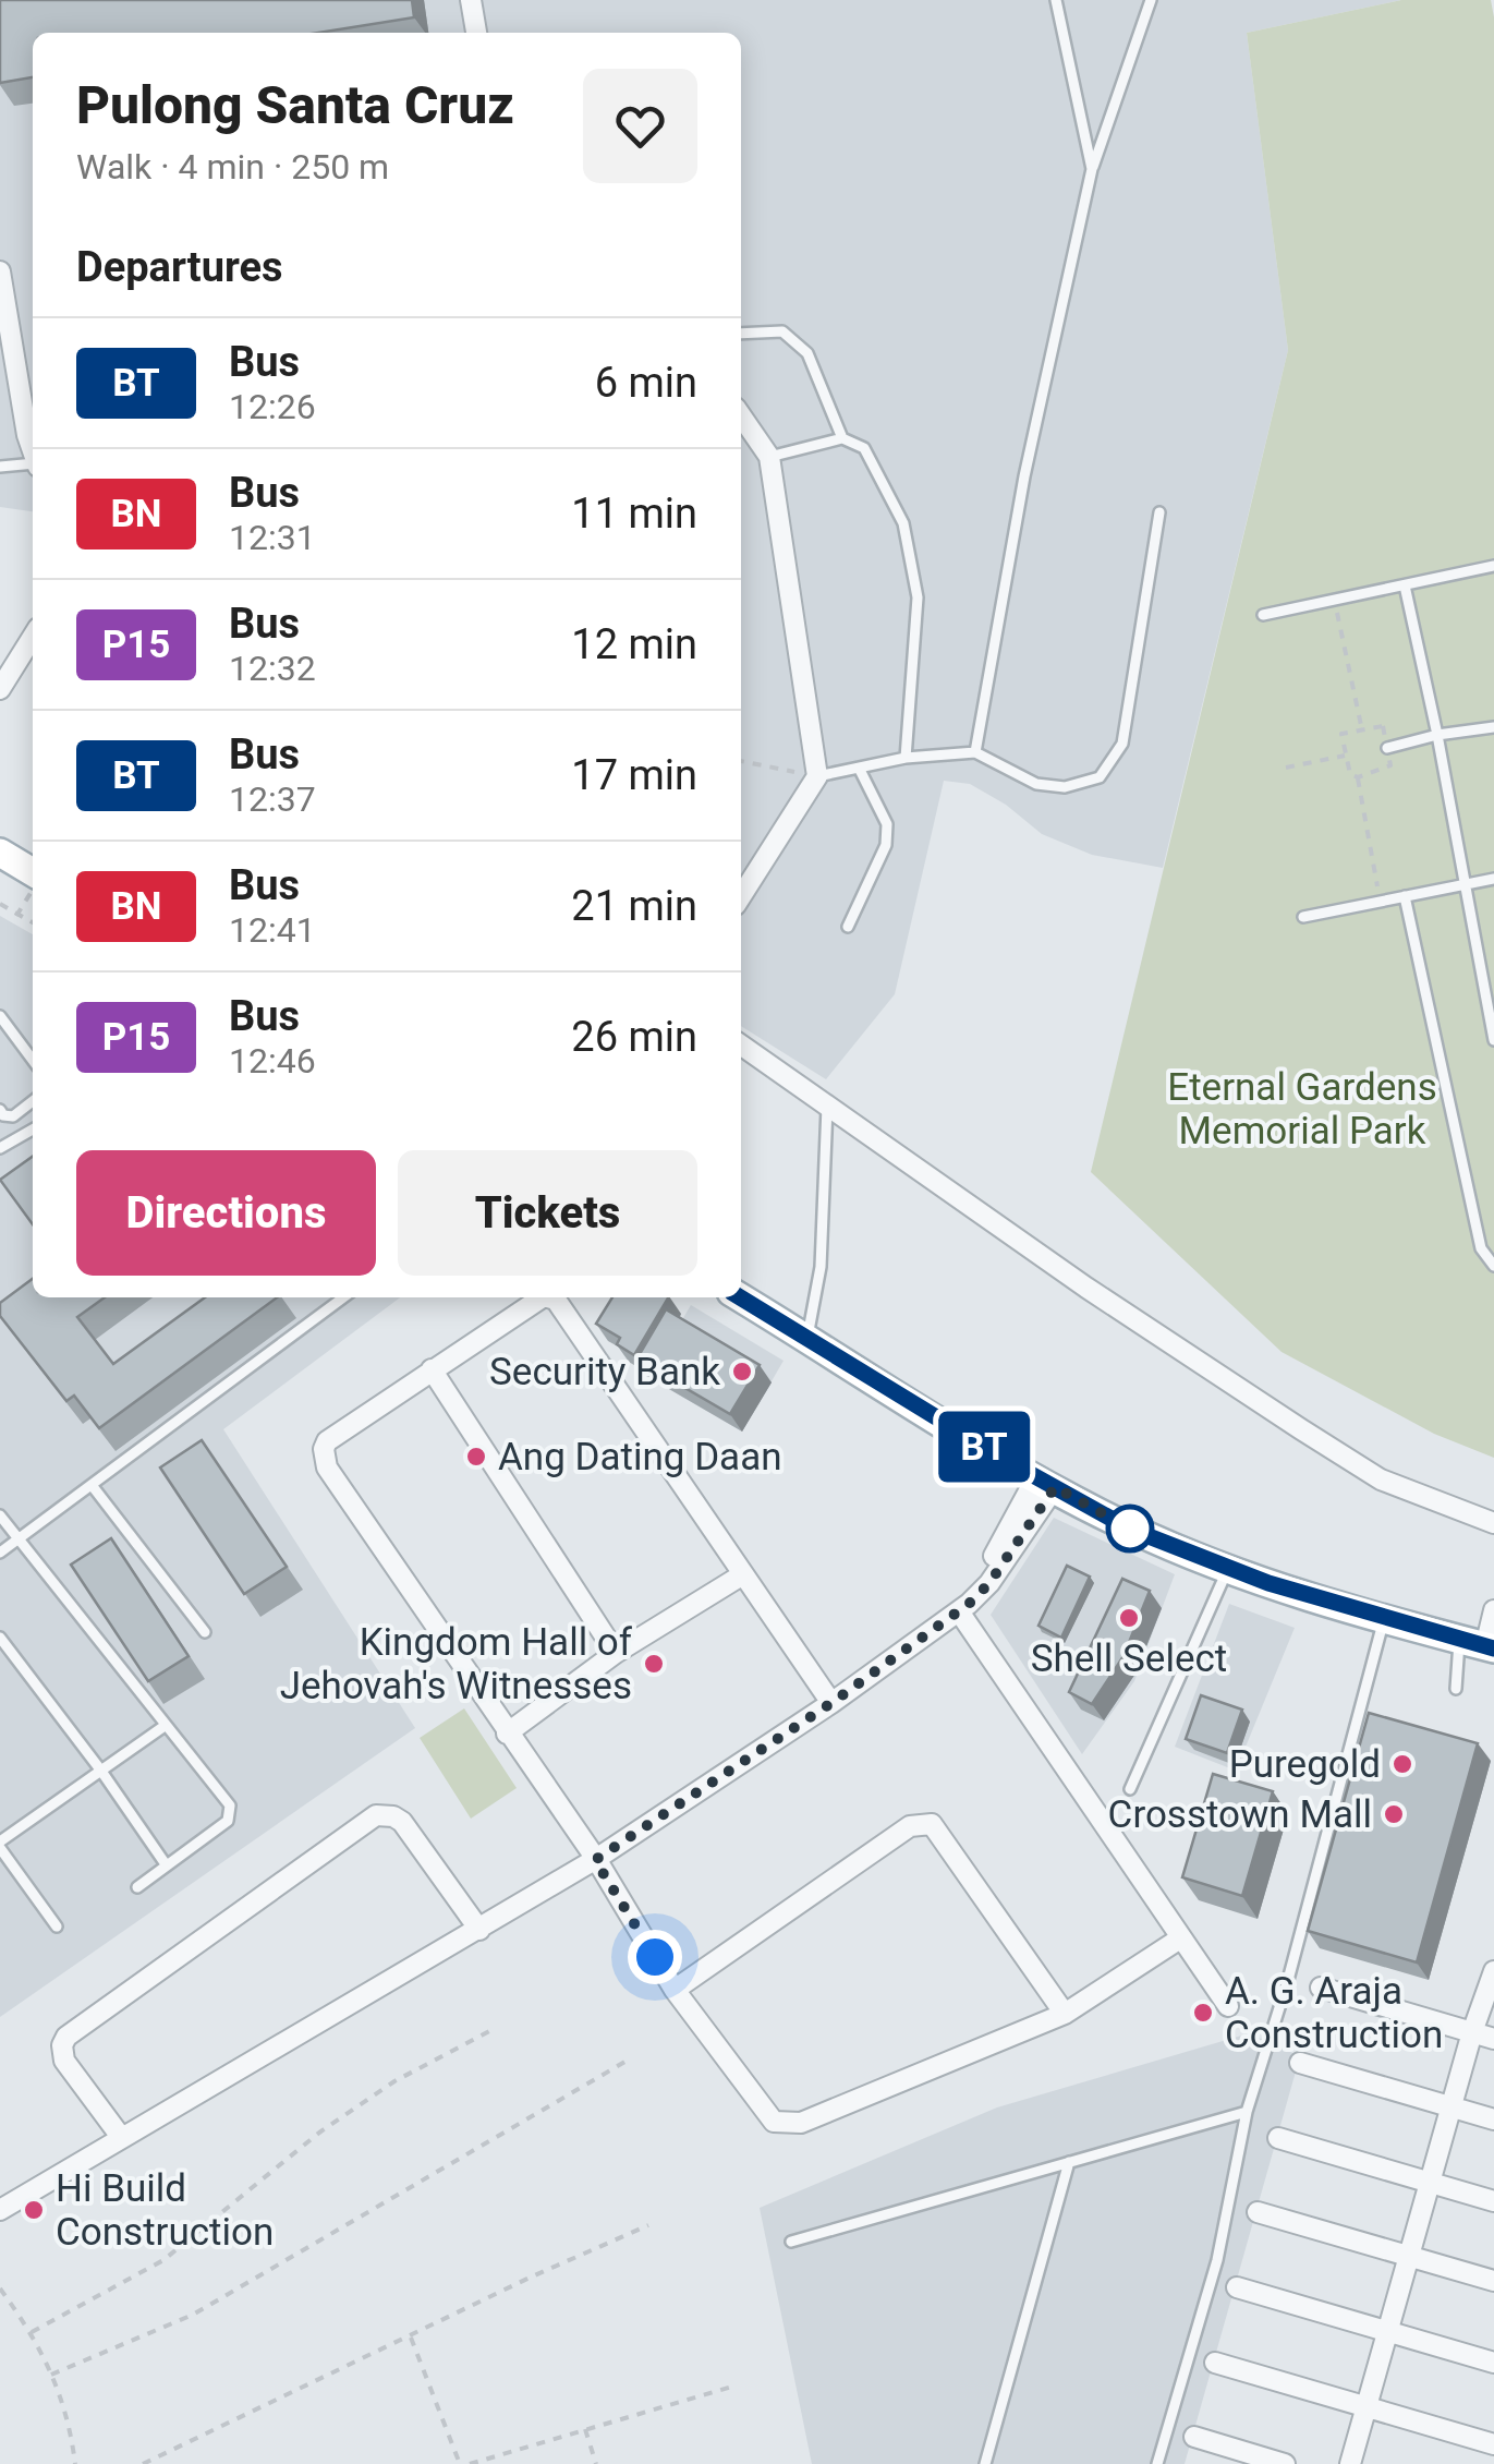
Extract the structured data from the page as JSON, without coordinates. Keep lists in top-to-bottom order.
{
  "parks": ["Eternal Gardens Memorial Park"],
  "places": [
    "Security Bank",
    "Ang Dating Daan",
    "Shell Select",
    "Kingdom Hall of Jehovah's Witnesses",
    "Puregold",
    "Crosstown Mall",
    "A. G. Araja Construction",
    "Hi Build Construction"
  ],
  "lines": ["bus line BT"],
  "page": {
    "on_map": "BT",
    "heading": [
      ["Pulong Santa Cruz", "Walk · 4 min · 250 m"],
      "Departures"
    ],
    "list": [
      {
        "mark": "BT",
        "name": "Bus",
        "note": "12:26",
        "value": "6 min"
      },
      {
        "mark": "BN",
        "name": "Bus",
        "note": "12:31",
        "value": "11 min"
      },
      {
        "mark": "P15",
        "name": "Bus",
        "note": "12:32",
        "value": "12 min"
      },
      {
        "mark": "BT",
        "name": "Bus",
        "note": "12:37",
        "value": "17 min"
      },
      {
        "mark": "BN",
        "name": "Bus",
        "note": "12:41",
        "value": "21 min"
      },
      {
        "mark": "P15",
        "name": "Bus",
        "note": "12:46",
        "value": "26 min"
      }
    ],
    "buttons": ["Directions", "Tickets"]
  }
}
